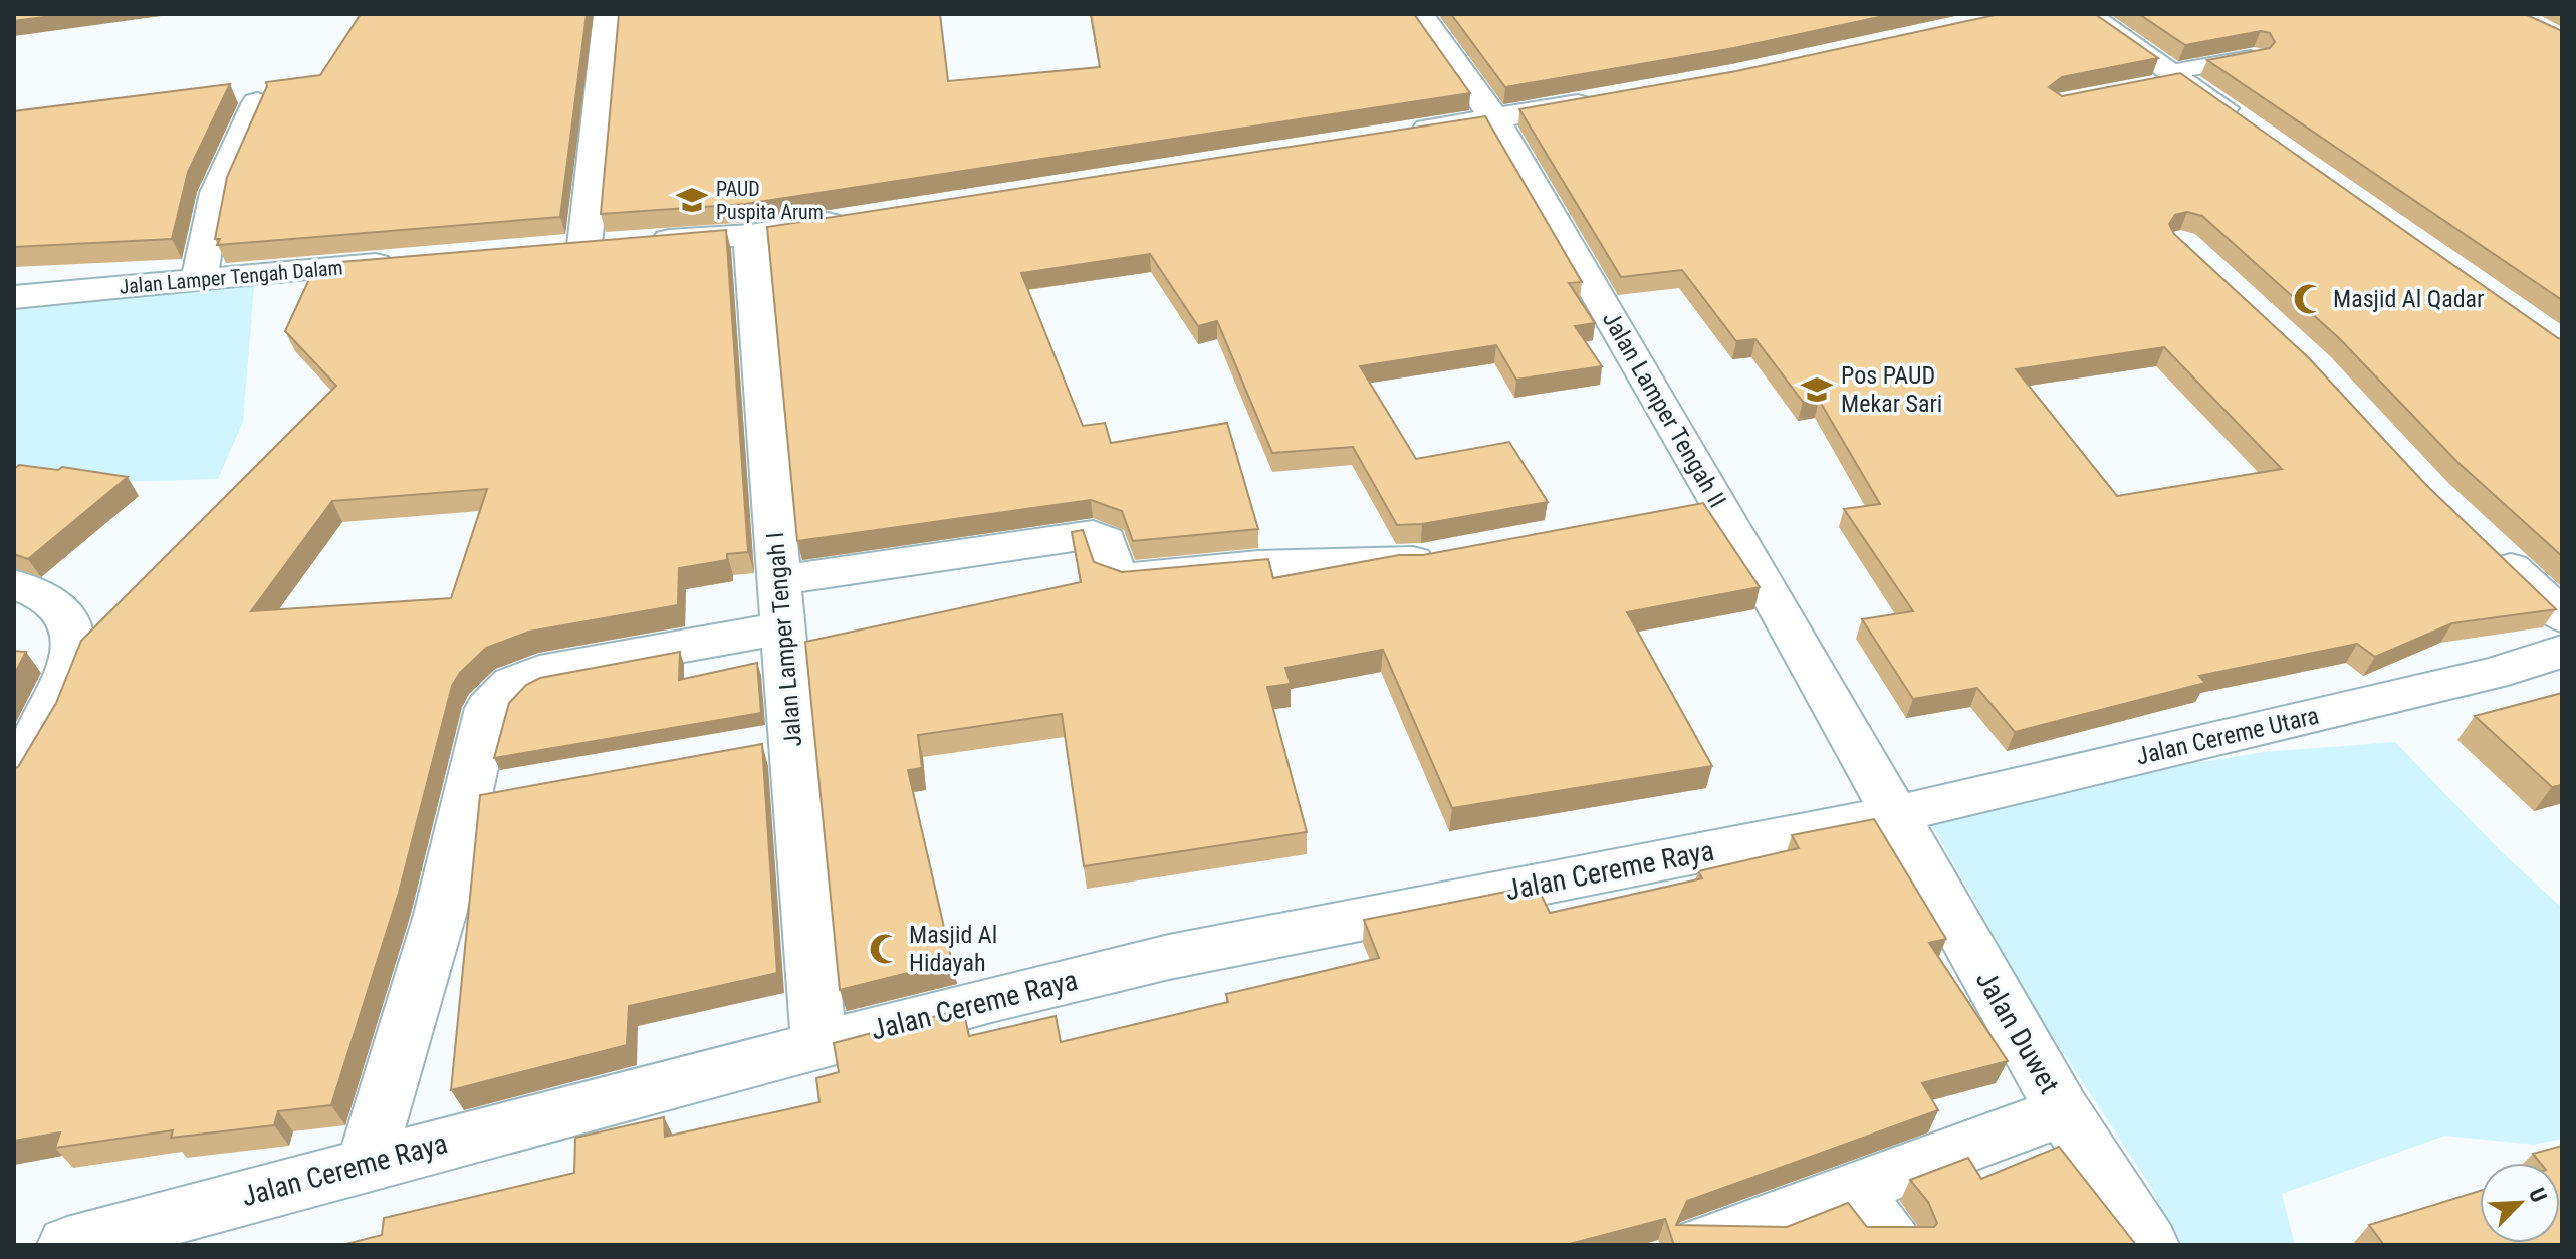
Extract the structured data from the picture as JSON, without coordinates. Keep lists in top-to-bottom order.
{
  "streets": {
    "street": [
      "Jalan Lamper Tengah Dalam",
      "Jalan Lamper Tengah II",
      "Jalan Lamper Tengah I",
      "Jalan Cereme Utara",
      "Jalan Cereme Raya",
      "Jalan Duwet"
    ]
  },
  "crossings": [
    ["Jalan Lamper Tengah II", "Jalan Cereme Utara"],
    ["Jalan Lamper Tengah II", "Jalan Cereme Raya"],
    ["Jalan Lamper Tengah II", "Jalan Duwet"],
    ["Jalan Lamper Tengah I", "Jalan Cereme Raya"],
    ["Jalan Cereme Utara", "Jalan Cereme Raya"],
    ["Jalan Cereme Utara", "Jalan Duwet"],
    ["Jalan Cereme Raya", "Jalan Duwet"]
  ],
  "places": {
    "school or university": ["PAUD Puspita Arum", "Pos PAUD Mekar Sari"],
    "mosque": ["Masjid Al Qadar", "Masjid Al Hidayah"]
  },
  "north": "top right"
}
